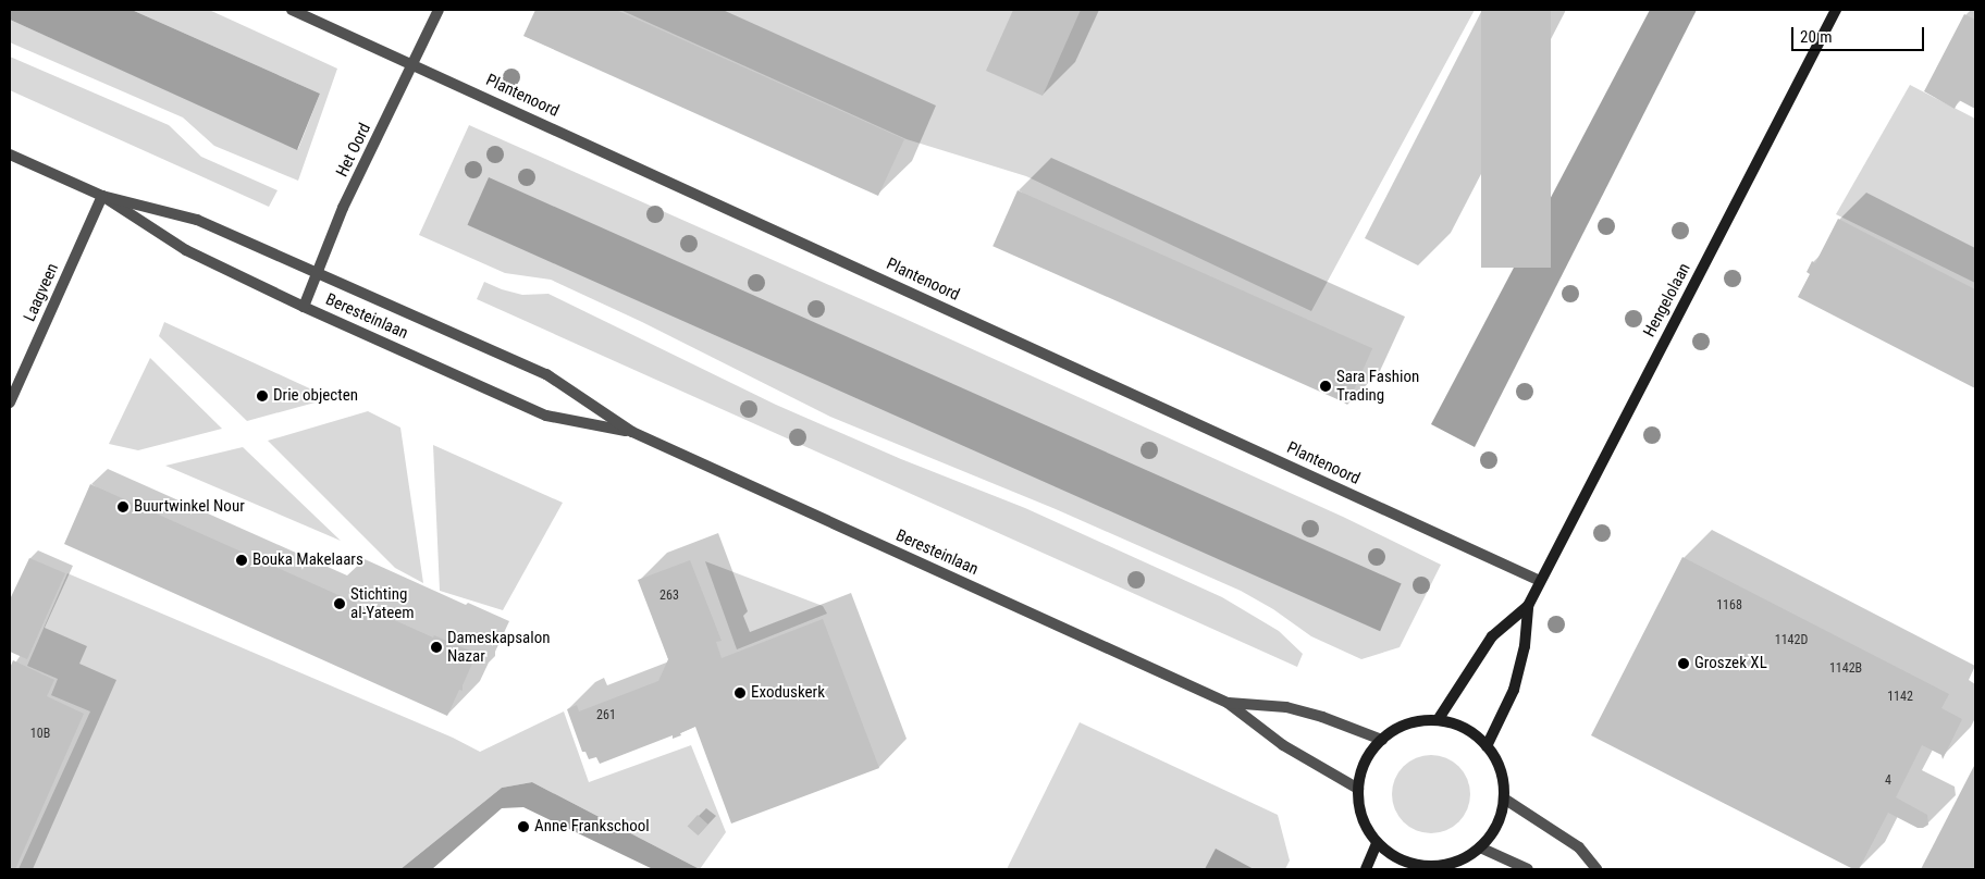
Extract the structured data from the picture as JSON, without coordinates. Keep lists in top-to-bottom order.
{
  "streets": {
    "street": [
      "Plantenoord",
      "Het Oord",
      "Laagveen",
      "Hengelolaan",
      "Beresteinlaan"
    ]
  },
  "crossings": [
    ["Plantenoord", "Het Oord"],
    ["Plantenoord", "Hengelolaan"],
    ["Het Oord", "Beresteinlaan"],
    ["Laagveen", "Beresteinlaan"],
    ["Hengelolaan", "Beresteinlaan"]
  ],
  "places": [
    "Sara Fashion Trading",
    "Drie objecten",
    "Buurtwinkel Nour",
    "Bouka Makelaars",
    "Stichting al-Yateem",
    "Dameskapsalon Nazar",
    "Groszek XL",
    "Exoduskerk",
    "Anne Frankschool"
  ],
  "house_numbers": [
    "263",
    "1168",
    "1142D",
    "1142B",
    "1142",
    "261",
    "10B",
    "4"
  ],
  "scale_bar": "20 m"
}
